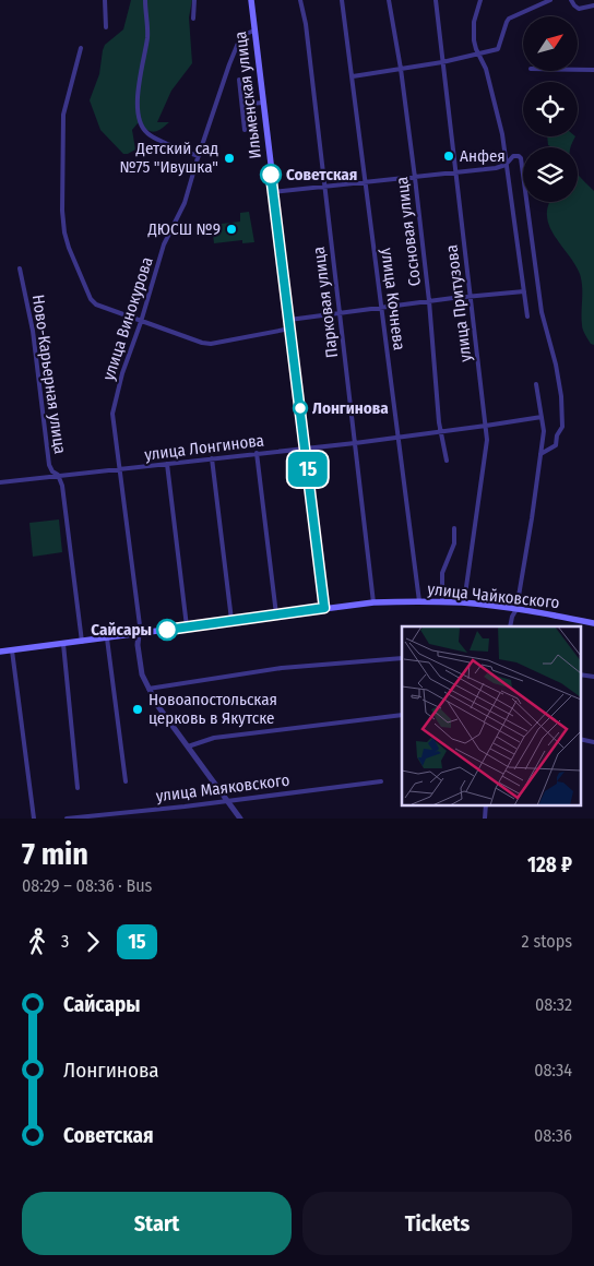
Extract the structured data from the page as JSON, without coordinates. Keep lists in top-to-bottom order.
{
  "streets": {
    "main road": ["Ильменская улица", "улица Чайковского"],
    "street": [
      "Сосновая улица",
      "улица Кочнева",
      "Парковая улица",
      "улица Притузова",
      "улица Винокурова",
      "Ново-Карьерная улица",
      "улица Лонгинова",
      "улица Маяковского"
    ]
  },
  "crossings": [
    ["Ильменская улица", "улица Винокурова"],
    ["Ильменская улица", "улица Лонгинова"],
    ["Ильменская улица", "улица Чайковского"],
    ["Сосновая улица", "улица Лонгинова"],
    ["улица Кочнева", "улица Лонгинова"],
    ["улица Кочнева", "улица Чайковского"],
    ["Парковая улица", "улица Лонгинова"],
    ["Парковая улица", "улица Чайковского"],
    ["улица Притузова", "улица Лонгинова"],
    ["улица Притузова", "улица Чайковского"],
    ["улица Винокурова", "улица Лонгинова"],
    ["улица Винокурова", "улица Чайковского"],
    ["Ново-Карьерная улица", "улица Лонгинова"],
    ["Ново-Карьерная улица", "улица Чайковского"]
  ],
  "places": [
    "Анфея",
    "Детский сад №75 \"Ивушка\"",
    "Советская",
    "ДЮСШ №9",
    "Лонгинова",
    "Сайсары",
    "Новоапостольская церковь в Якутске"
  ],
  "lines": ["bus line 15"],
  "north": "top right",
  "page": {
    "on_map": "15",
    "heading": ["7 min", "08:29 – 08:36 · Bus", "128 ₽"],
    "legs": ["3", "15", "2 stops"],
    "list": [
      {
        "name": "Сайсары",
        "value": "08:32"
      },
      {
        "name": "Лонгинова",
        "value": "08:34"
      },
      {
        "name": "Советская",
        "value": "08:36"
      }
    ],
    "buttons": ["Start", "Tickets"]
  }
}
